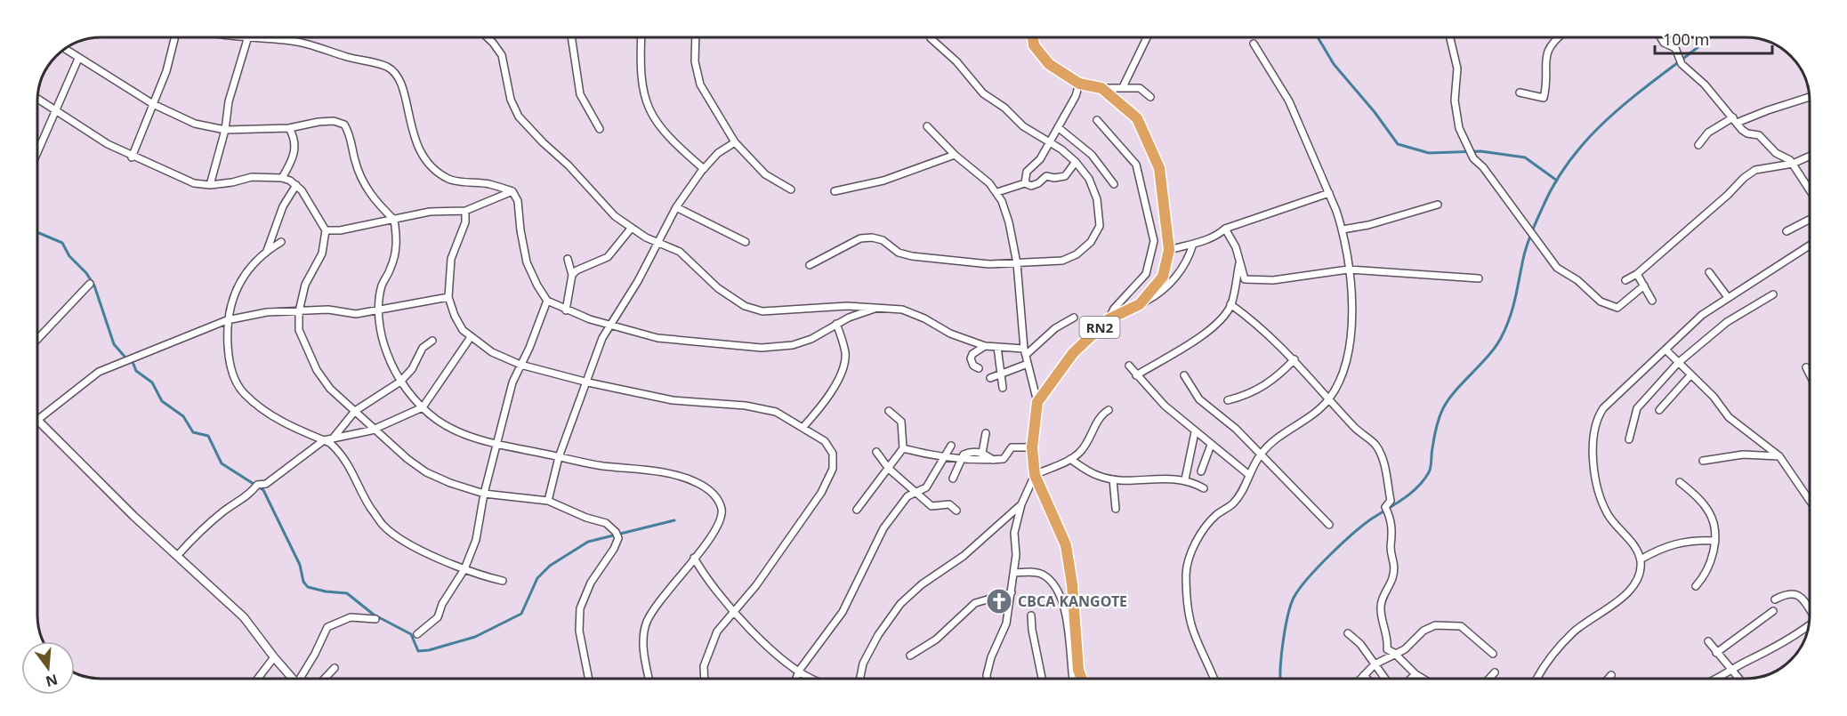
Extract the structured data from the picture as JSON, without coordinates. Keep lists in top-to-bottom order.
{
  "streets": {
    "highway": ["RN2"]
  },
  "places": {
    "church": ["CBCA KANGOTE"]
  },
  "scale_bar": "100 m",
  "north": "bottom"
}
